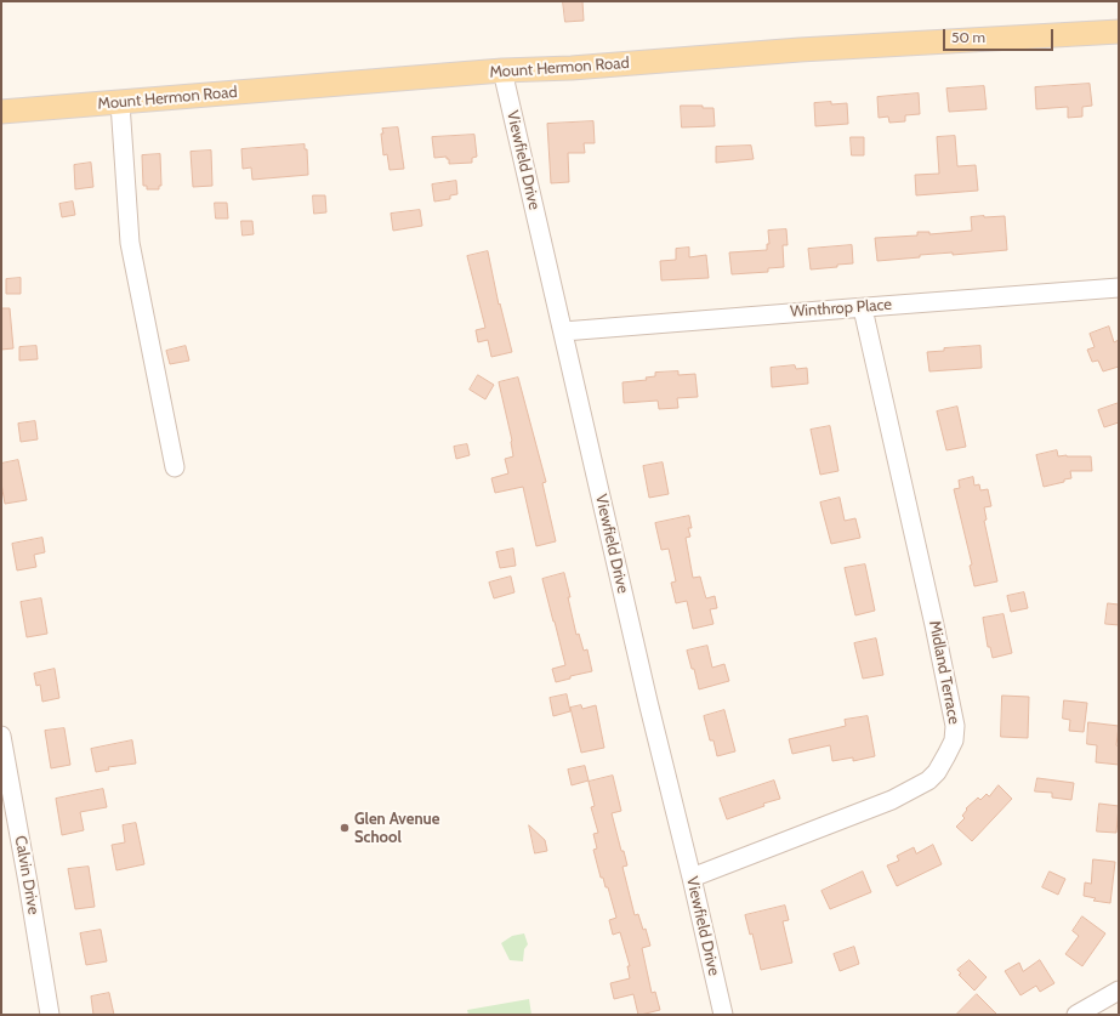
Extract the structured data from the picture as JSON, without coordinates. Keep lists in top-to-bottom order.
{
  "streets": {
    "main road": ["Mount Hermon Road"],
    "street": [
      "Viewfield Drive",
      "Winthrop Place",
      "Midland Terrace",
      "Calvin Drive"
    ]
  },
  "crossings": [
    ["Mount Hermon Road", "Viewfield Drive"],
    ["Viewfield Drive", "Winthrop Place"],
    ["Viewfield Drive", "Midland Terrace"],
    ["Winthrop Place", "Midland Terrace"]
  ],
  "places": ["Glen Avenue School"],
  "scale_bar": "50 m"
}
